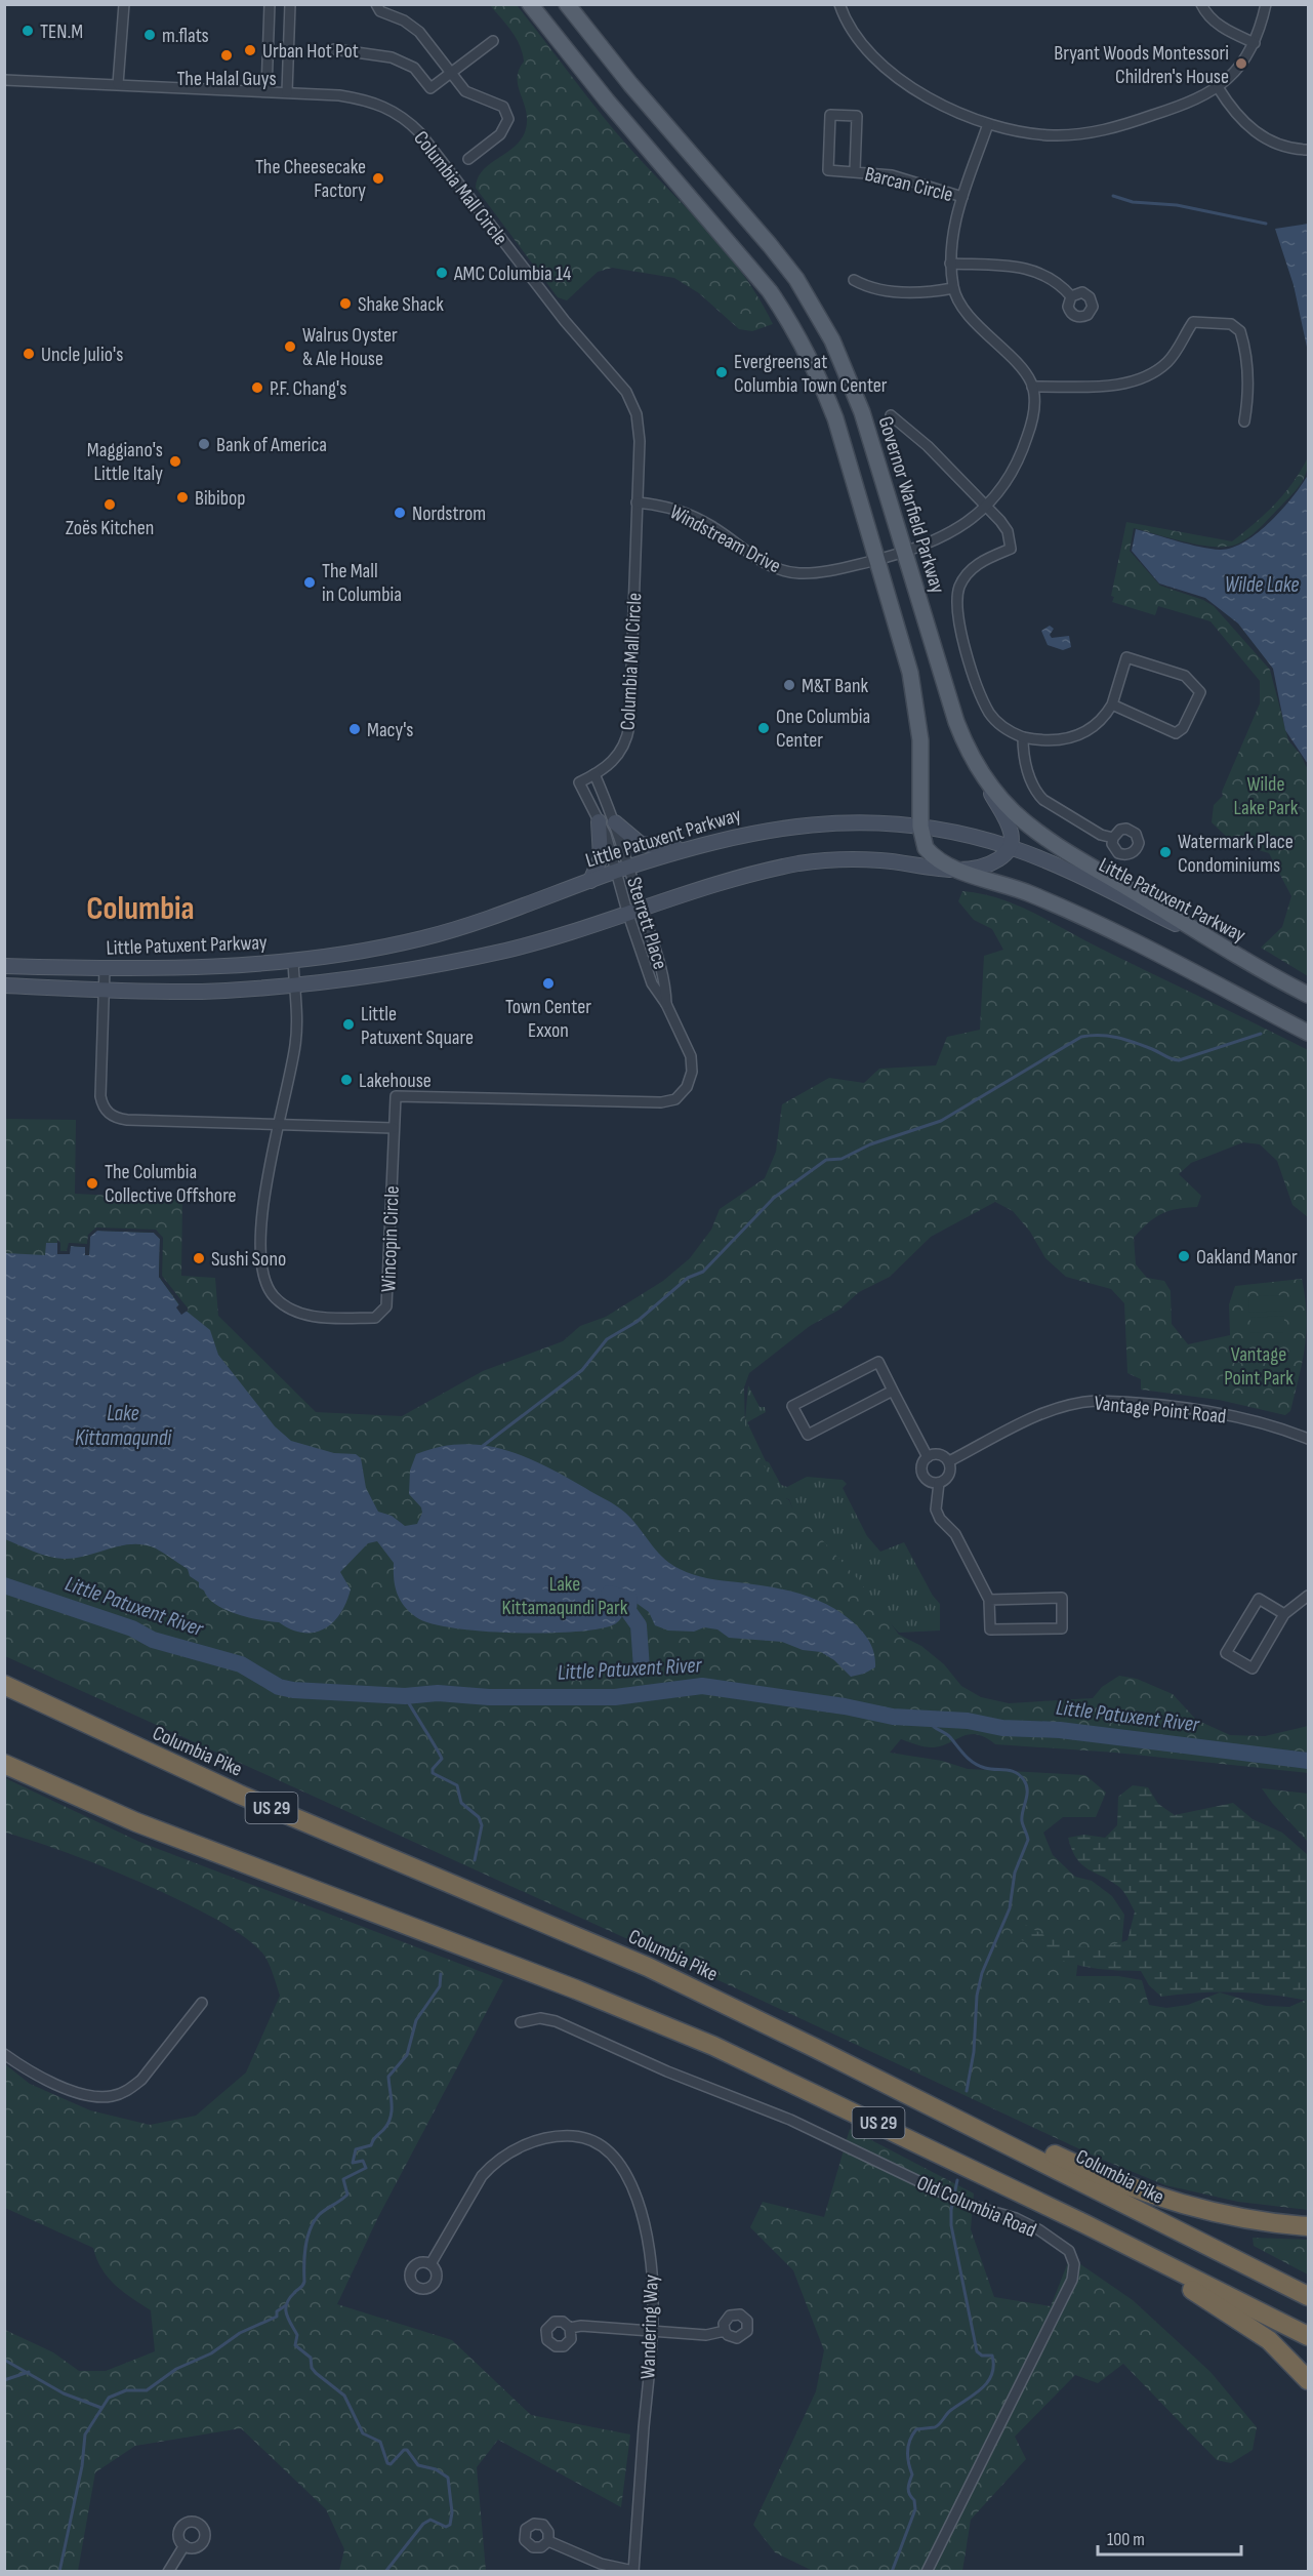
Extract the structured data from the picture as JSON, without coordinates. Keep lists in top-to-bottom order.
{
  "streets": {
    "highway": ["Columbia Pike", "US 29"],
    "main road": ["Governor Warfield Parkway", "Little Patuxent Parkway"],
    "street": [
      "Barcan Circle",
      "Columbia Mall Circle",
      "Windstream Drive",
      "Sterrett Place",
      "Wincopin Circle",
      "Vantage Point Road",
      "Old Columbia Road",
      "Wandering Way"
    ]
  },
  "crossings": [
    ["Columbia Mall Circle", "Windstream Drive"],
    ["Columbia Mall Circle", "Sterrett Place"],
    ["Governor Warfield Parkway", "Windstream Drive"],
    ["Governor Warfield Parkway", "Little Patuxent Parkway"],
    ["Little Patuxent Parkway", "Sterrett Place"],
    ["Little Patuxent Parkway", "Wincopin Circle"],
    ["Sterrett Place", "Wincopin Circle"]
  ],
  "districts": ["Columbia"],
  "water": ["Wilde Lake", "Lake Kittamaqundi", "Little Patuxent River"],
  "parks": ["Wilde Lake Park", "Vantage Point Park", "Lake Kittamaqundi Park"],
  "places": [
    "TEN.M",
    "m.flats",
    "Urban Hot Pot",
    "The Halal Guys",
    "Bryant Woods Montessori Children's House",
    "The Cheesecake Factory",
    "AMC Columbia 14",
    "Shake Shack",
    "Walrus Oyster & Ale House",
    "Uncle Julio's",
    "Evergreens at Columbia Town Center",
    "P.F. Chang's",
    "Bank of America",
    "Maggiano's Little Italy",
    "Bibibop",
    "Zoës Kitchen",
    "Nordstrom",
    "The Mall in Columbia",
    "M&T Bank",
    "One Columbia Center",
    "Macy's",
    "Watermark Place Condominiums",
    "Town Center Exxon",
    "Little Patuxent Square",
    "Lakehouse",
    "The Columbia Collective Offshore",
    "Oakland Manor",
    "Sushi Sono"
  ],
  "scale_bar": "100 m"
}
